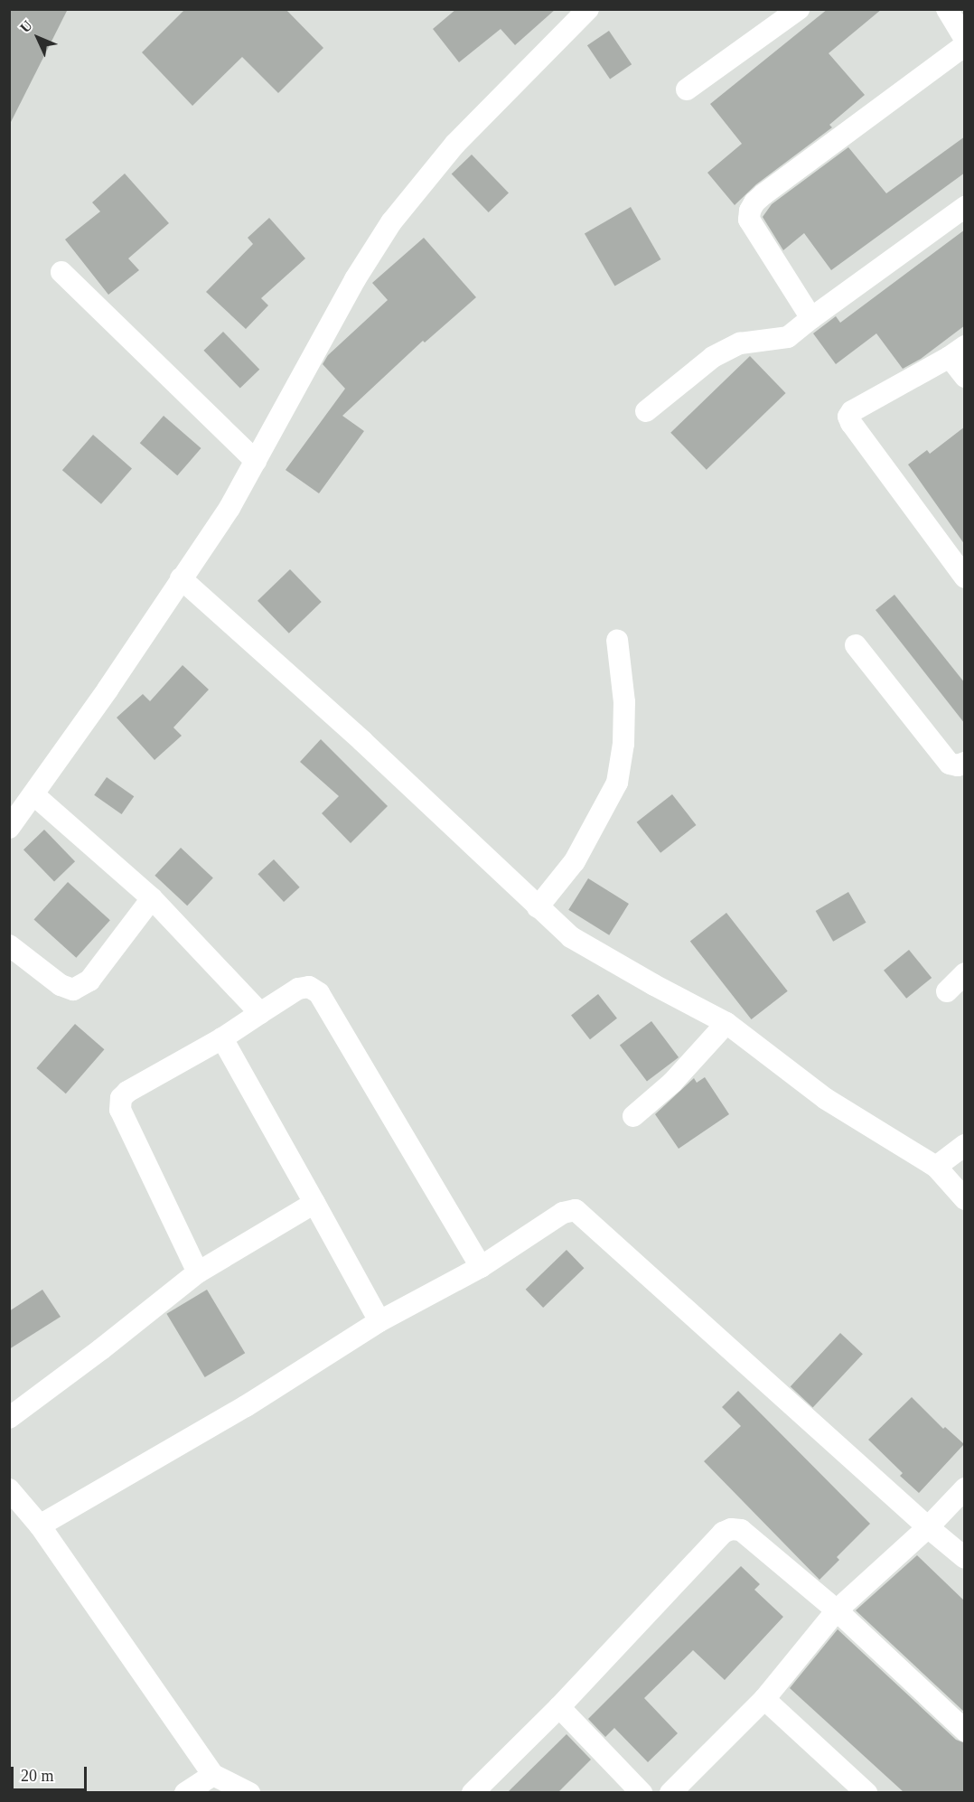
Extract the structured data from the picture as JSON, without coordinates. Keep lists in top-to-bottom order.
{
  "scale_bar": "20 m",
  "north": "top left"
}
